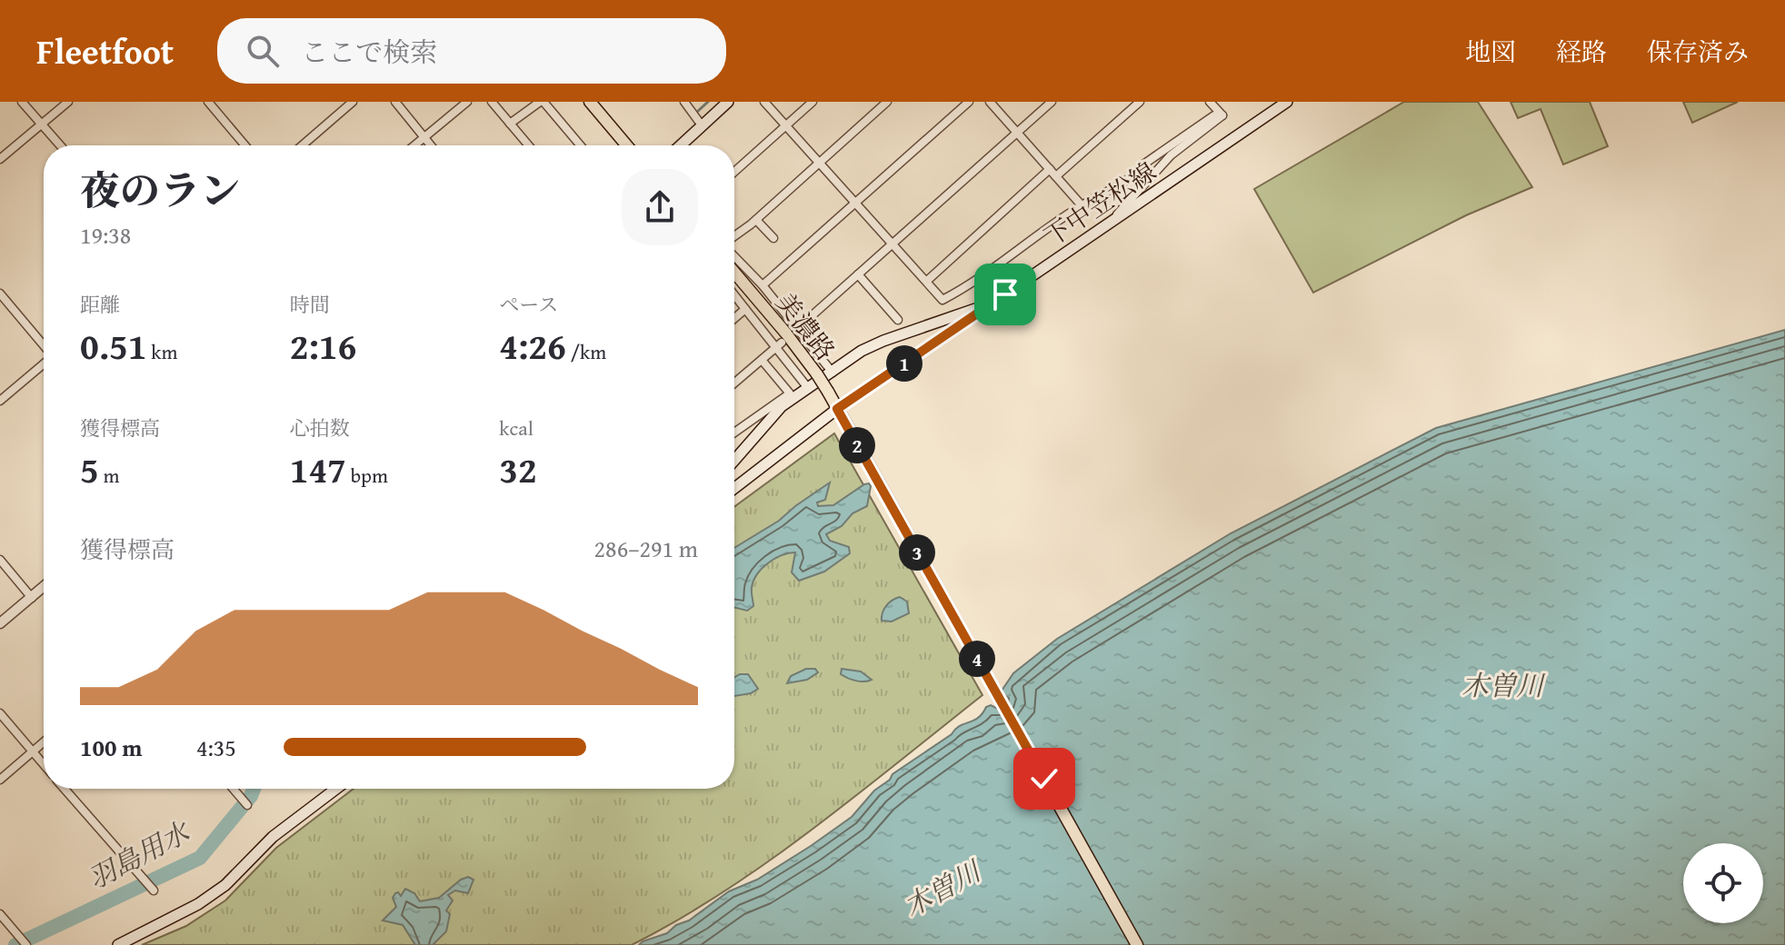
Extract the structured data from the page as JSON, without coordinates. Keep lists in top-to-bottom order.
{
  "streets": {
    "main road": ["下中笠松線", "美濃路"]
  },
  "crossings": [
    ["下中笠松線", "美濃路"]
  ],
  "water": ["木曽川", "羽島用水"],
  "page": {
    "header": "Fleetfoot",
    "search": "ここで検索",
    "nav": ["地図", "経路", "保存済み"],
    "heading": ["夜のラン", "19:38"],
    "stats": [
      ["距離", "0.51 km"],
      ["時間", "2:16"],
      ["ペース", "4:26 /km"],
      ["獲得標高", "5 m"],
      ["心拍数", "147 bpm"],
      ["kcal", "32"]
    ],
    "pins": [
      "1",
      "2",
      "3",
      "4"
    ],
    "chart": ["獲得標高", "286–291 m"],
    "list": [
      {
        "name": "100 m",
        "note": "4:35"
      }
    ]
  }
}
